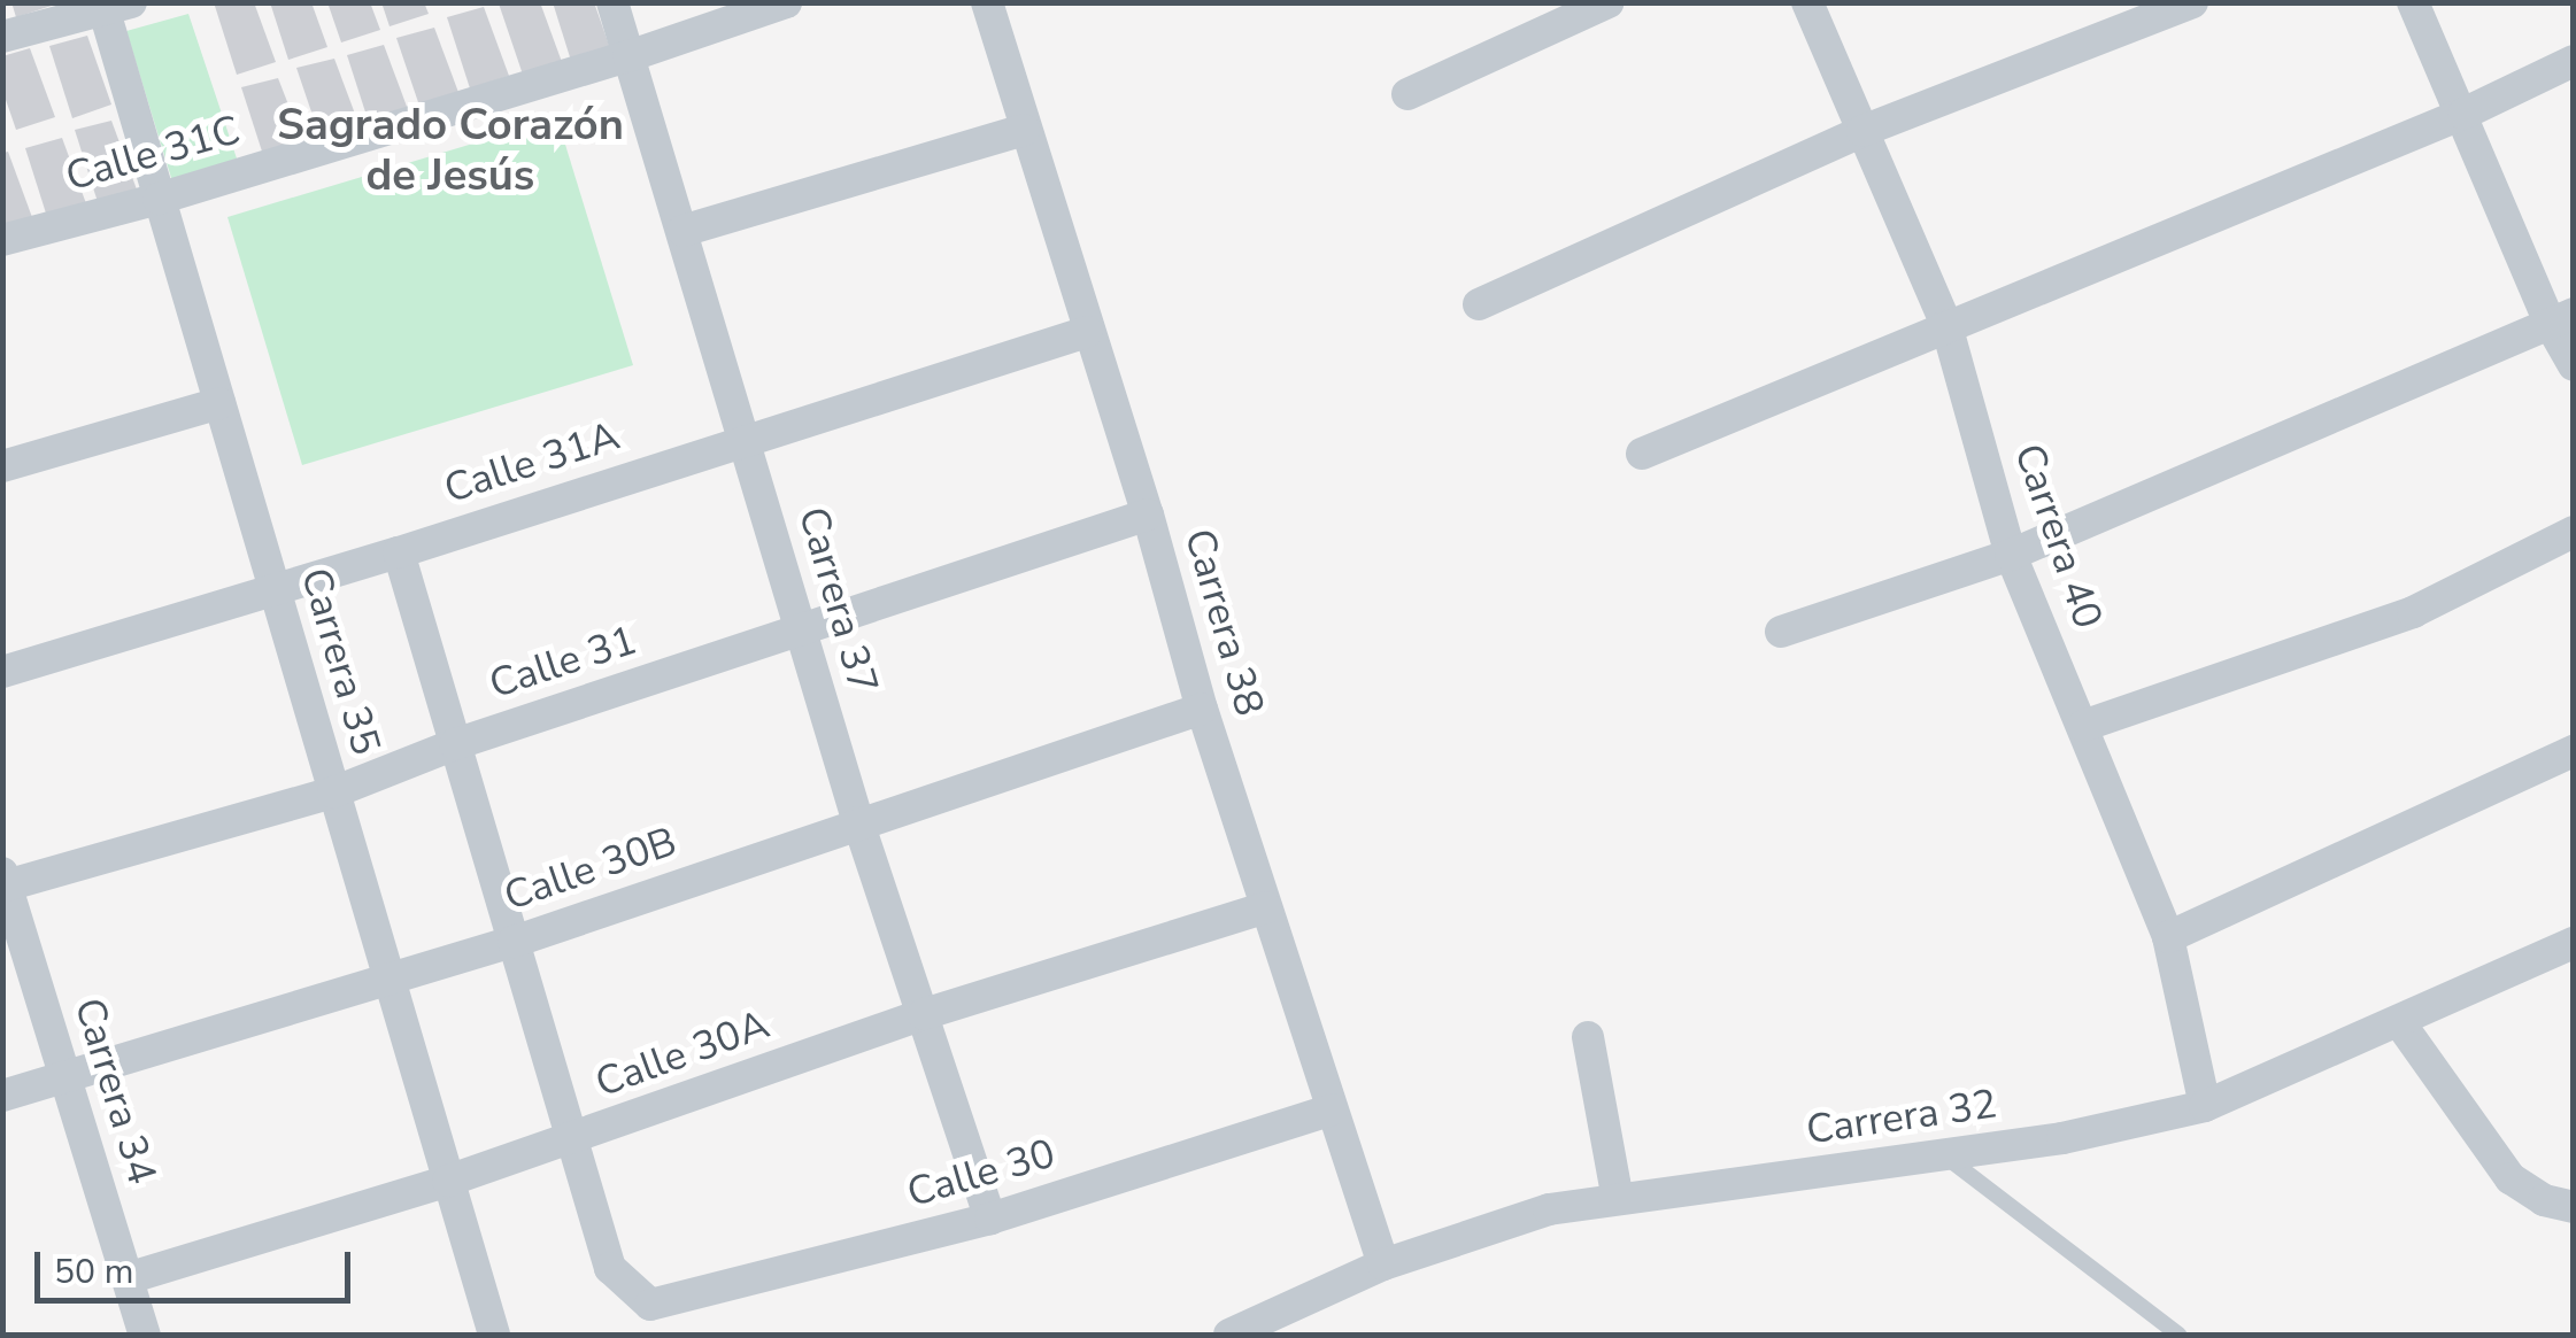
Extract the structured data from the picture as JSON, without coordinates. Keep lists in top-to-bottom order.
{
  "streets": {
    "street": [
      "Calle 31C",
      "Calle 31A",
      "Carrera 40",
      "Carrera 37",
      "Carrera 38",
      "Carrera 35",
      "Calle 31",
      "Calle 30B",
      "Calle 30A",
      "Carrera 34",
      "Carrera 32",
      "Calle 30"
    ]
  },
  "crossings": [
    ["Calle 31C", "Carrera 37"],
    ["Calle 31C", "Carrera 35"],
    ["Calle 31A", "Carrera 37"],
    ["Calle 31A", "Carrera 38"],
    ["Calle 31A", "Carrera 35"],
    ["Carrera 40", "Carrera 32"],
    ["Carrera 37", "Calle 31"],
    ["Carrera 37", "Calle 30B"],
    ["Carrera 37", "Calle 30A"],
    ["Carrera 37", "Calle 30"],
    ["Carrera 38", "Calle 31"],
    ["Carrera 38", "Calle 30B"],
    ["Carrera 38", "Calle 30A"],
    ["Carrera 38", "Carrera 32"],
    ["Carrera 38", "Calle 30"],
    ["Carrera 35", "Calle 31"],
    ["Carrera 35", "Calle 30B"],
    ["Carrera 35", "Calle 30A"],
    ["Calle 31", "Carrera 34"],
    ["Calle 30B", "Carrera 34"],
    ["Calle 30A", "Carrera 34"],
    ["Calle 30A", "Calle 30"]
  ],
  "districts": ["Sagrado Corazón de Jesús"],
  "scale_bar": "50 m"
}
